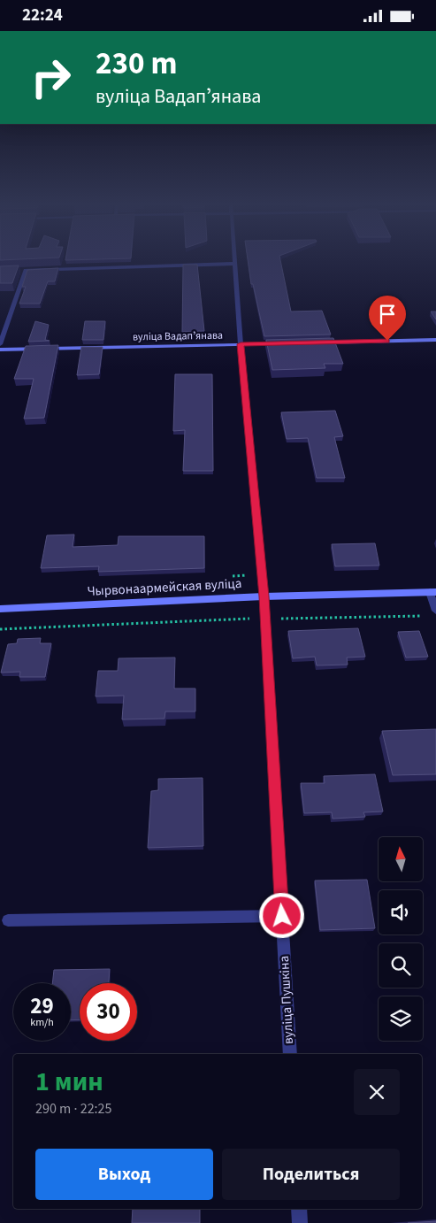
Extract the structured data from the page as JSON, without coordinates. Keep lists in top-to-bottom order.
{
  "streets": {
    "street": ["вуліца Вадапʼянава", "Чырвонаармейская вуліца", "вуліца Пушкіна"]
  },
  "crossings": [
    ["вуліца Вадапʼянава", "вуліца Пушкіна"],
    ["Чырвонаармейская вуліца", "вуліца Пушкіна"]
  ],
  "north": "top",
  "page": {
    "status": "22:24",
    "turn": ["230 m", "вуліца Вадапʼянава"],
    "speed": "29 km/h",
    "limit": "30",
    "heading": ["1 мин", "290 m · 22:25"],
    "buttons": ["Выход", "Поделиться"]
  }
}
